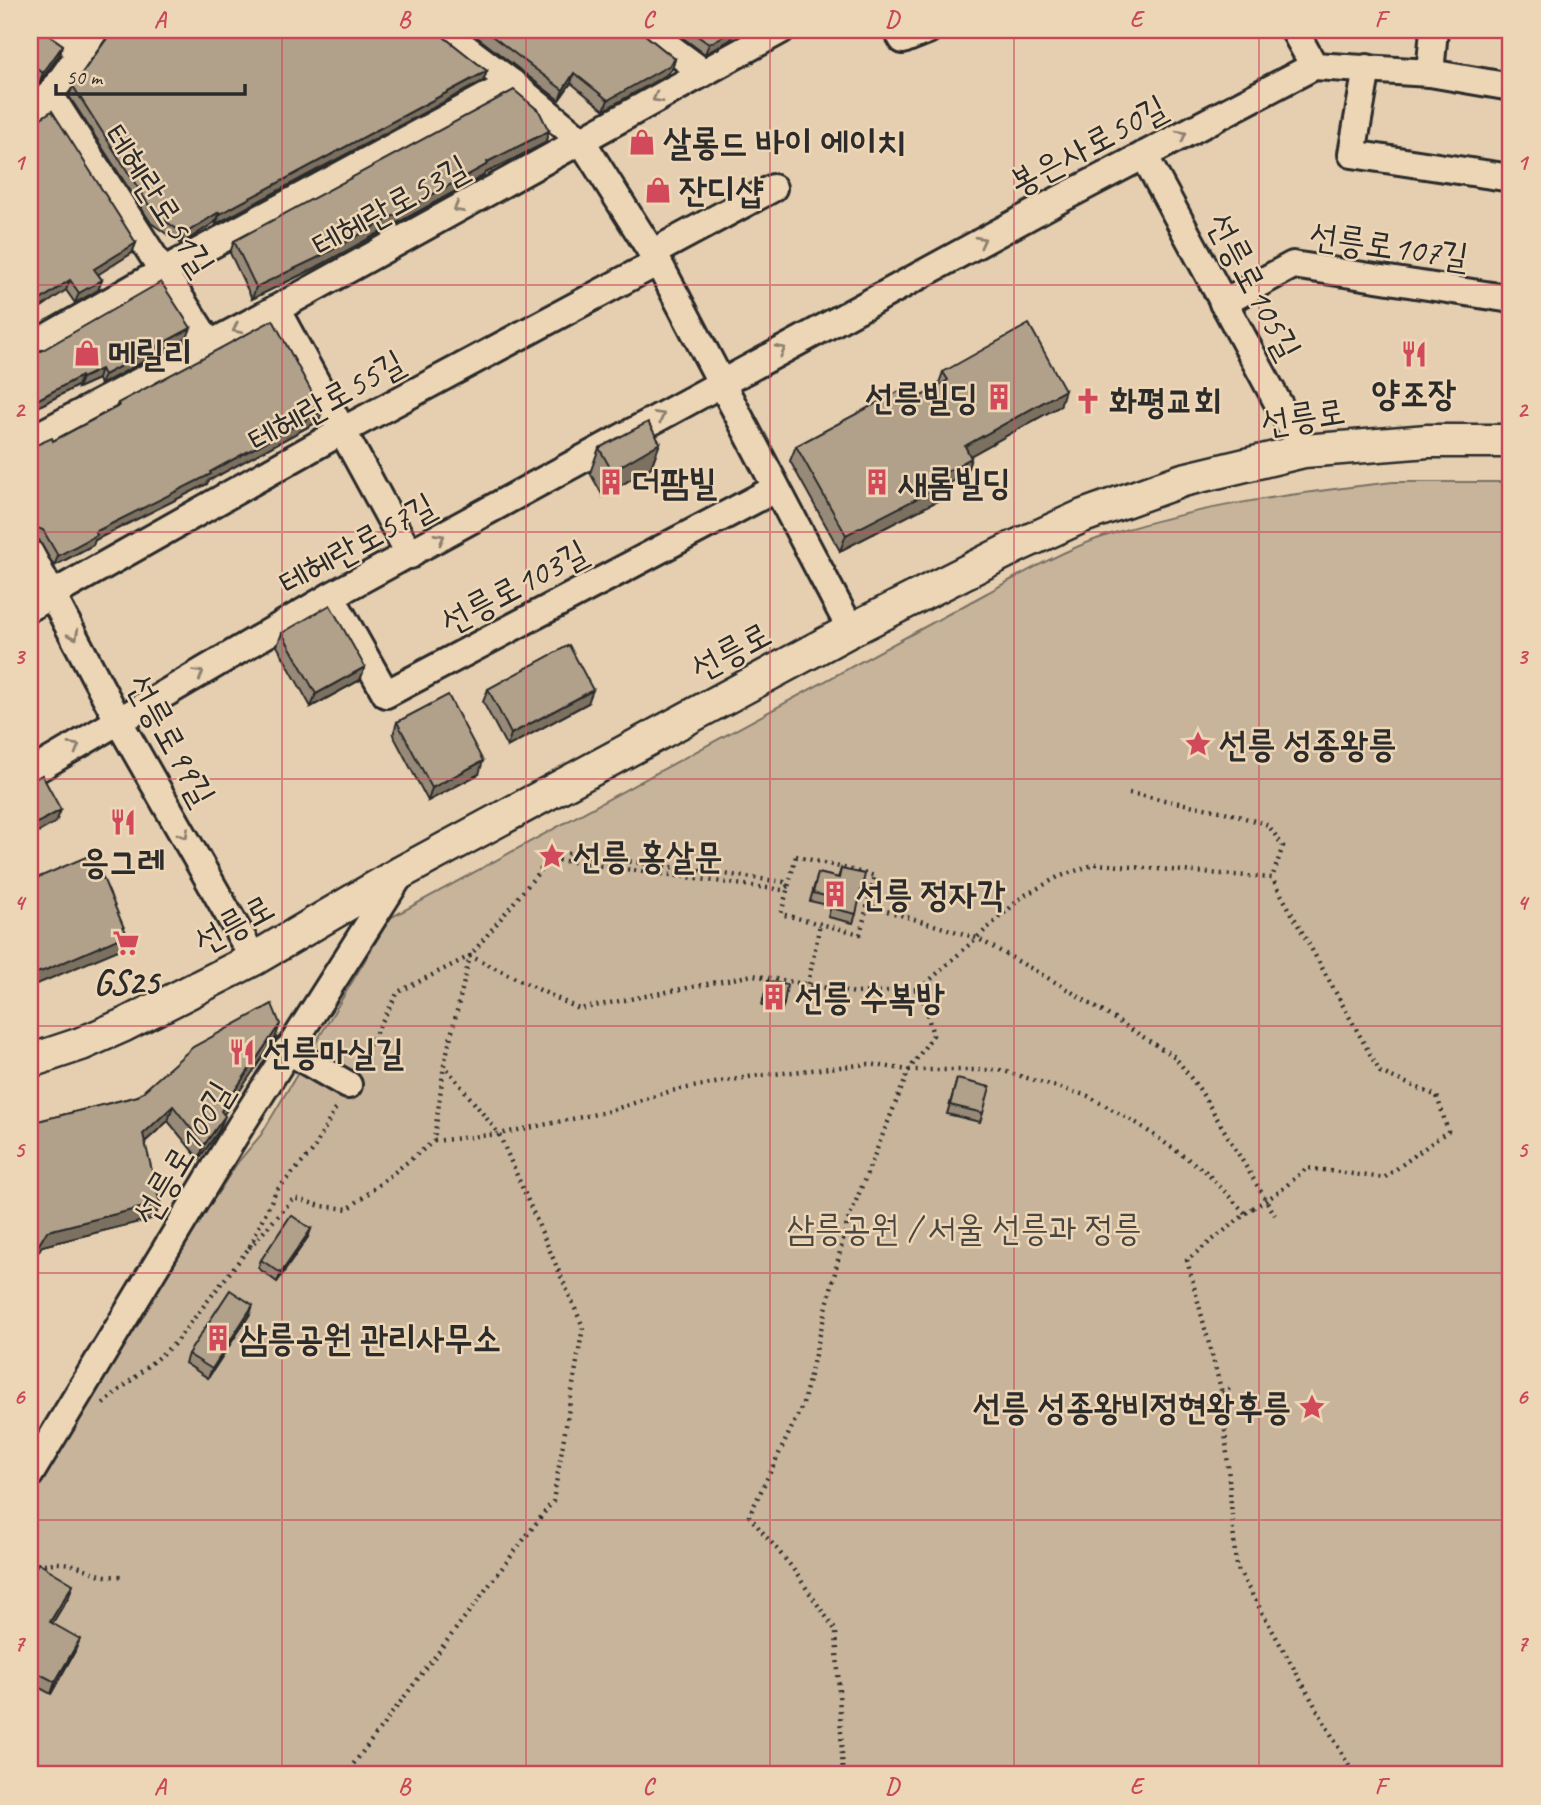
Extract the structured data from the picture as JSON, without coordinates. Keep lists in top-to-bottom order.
{
  "streets": {
    "main road": ["선릉로"],
    "street": [
      "봉은사로50길",
      "테헤란로51길",
      "테헤란로53길",
      "선릉로107길",
      "선릉로105길",
      "테헤란로55길",
      "테헤란로57길",
      "선릉로103길",
      "선릉로99길",
      "선릉로100길"
    ]
  },
  "crossings": [
    ["봉은사로50길", "선릉로105길"],
    ["봉은사로50길", "테헤란로57길"],
    ["테헤란로51길", "테헤란로53길"],
    ["선릉로107길", "선릉로105길"],
    ["선릉로105길", "선릉로"],
    ["테헤란로55길", "선릉로99길"],
    ["선릉로", "선릉로99길"],
    ["선릉로", "선릉로100길"],
    ["테헤란로57길", "선릉로103길"],
    ["테헤란로57길", "선릉로99길"]
  ],
  "one_way": ["봉은사로50길", "테헤란로57길", "선릉로99길"],
  "parks": ["삼릉공원 / 서울 선릉과 정릉"],
  "places": {
    "shop": ["살롱드 바이 에이치", "잔디샵", "메릴리"],
    "restaurant": ["양조장", "응그레", "선릉마실길"],
    "building": [
      "선릉빌딩",
      "더팜빌",
      "새롬빌딩",
      "선릉 정자각",
      "선릉 수복방",
      "삼릉공원 관리사무소"
    ],
    "church": ["화평교회"],
    "place": ["선릉 성종왕릉", "선릉 홍살문", "선릉 성종왕비정현왕후릉"],
    "supermarket": ["GS25"]
  },
  "scale_bar": "50 m",
  "grid": {
    "columns": [
      "A",
      "B",
      "C",
      "D",
      "E",
      "F"
    ],
    "rows": [
      "1",
      "2",
      "3",
      "4",
      "5",
      "6",
      "7"
    ]
  }
}
